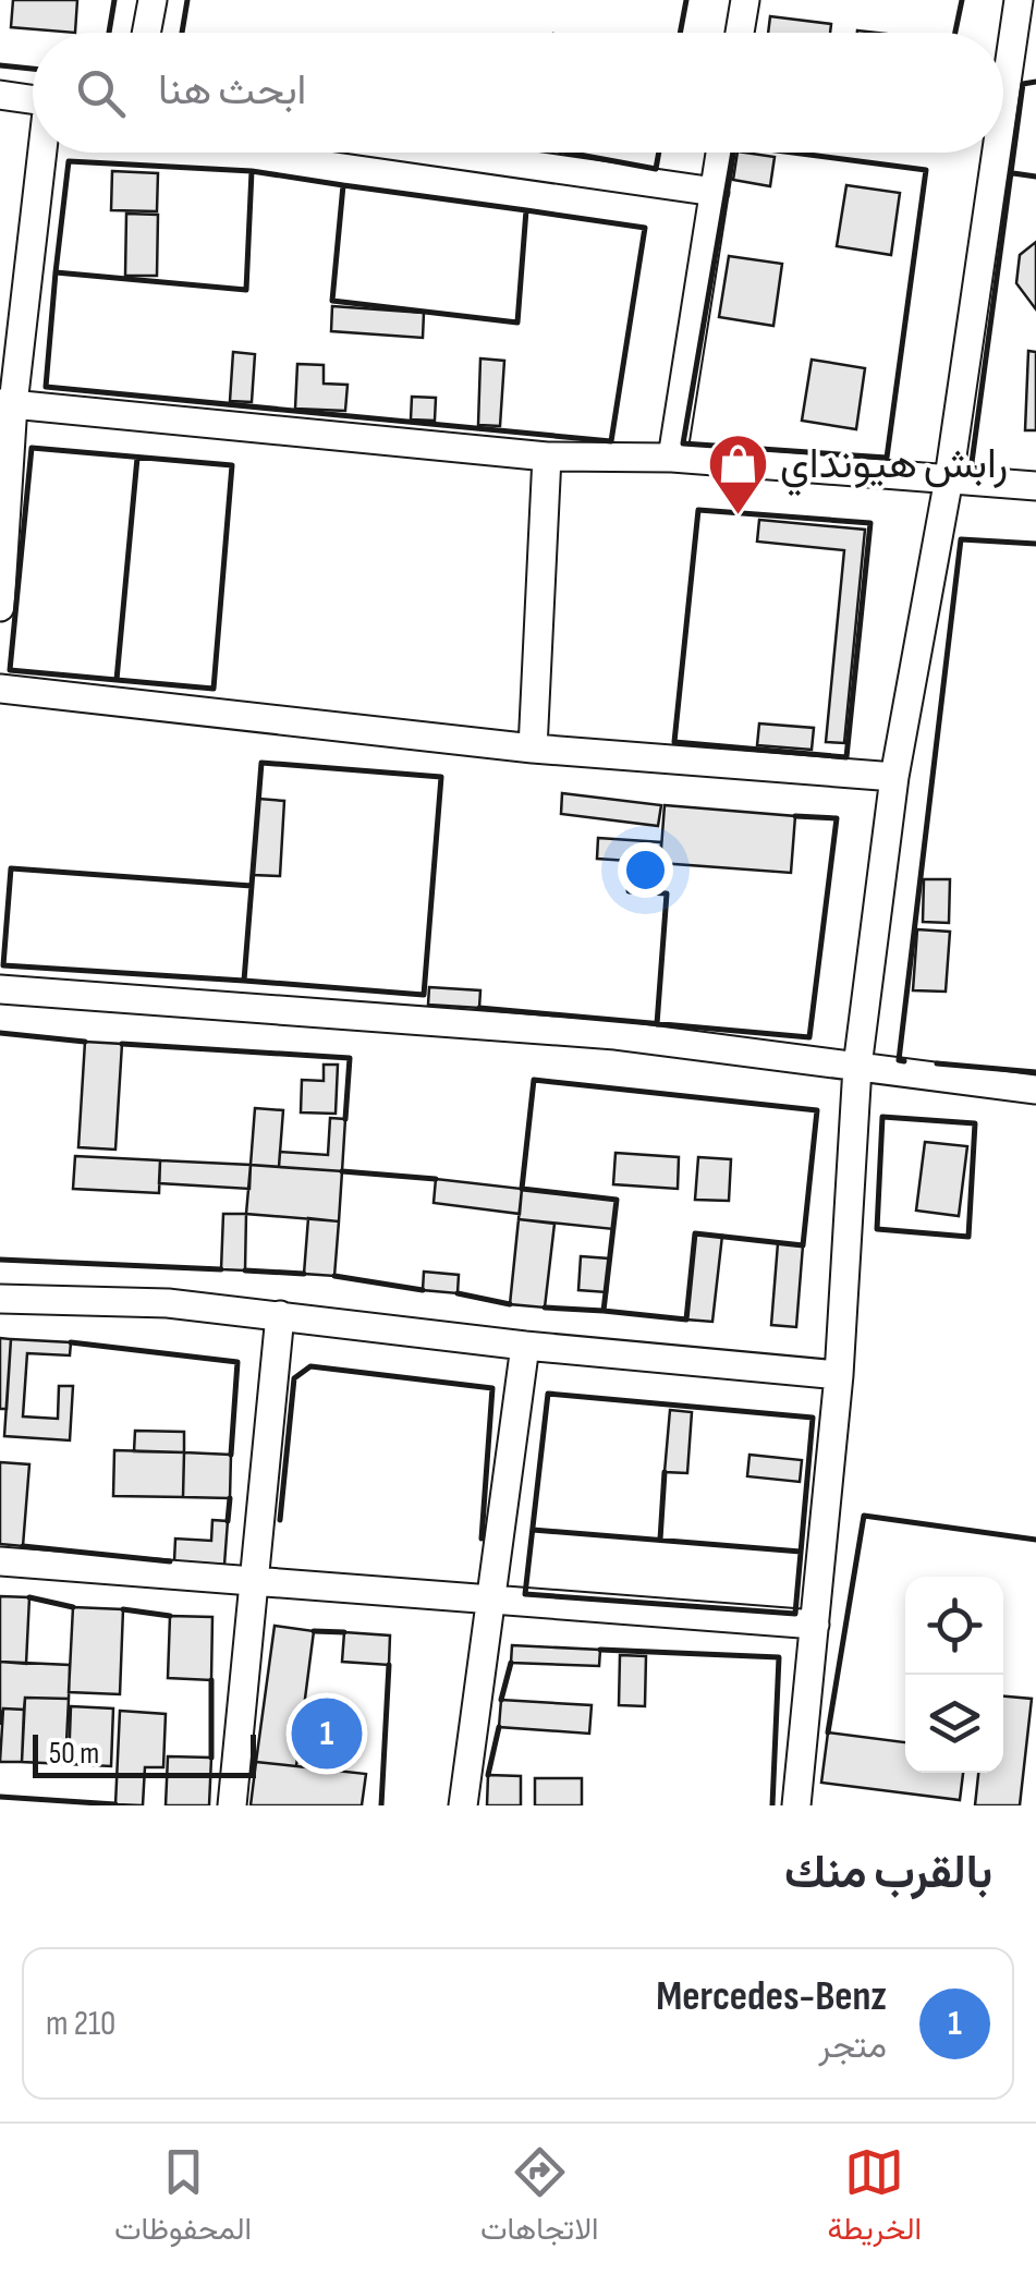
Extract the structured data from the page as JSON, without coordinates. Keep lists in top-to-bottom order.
{
  "places": {
    "shop": ["رابش هيونداي"]
  },
  "scale_bar": "50 m",
  "page": {
    "search": "ابحث هنا",
    "pins": "1",
    "scale": "50 m",
    "heading": "بالقرب منك",
    "list": [
      {
        "mark": "1",
        "name": "Mercedes-Benz",
        "note": "متجر",
        "value": "210 m"
      }
    ],
    "nav": ["الخريطة", "الاتجاهات", "المحفوظات"]
  }
}
